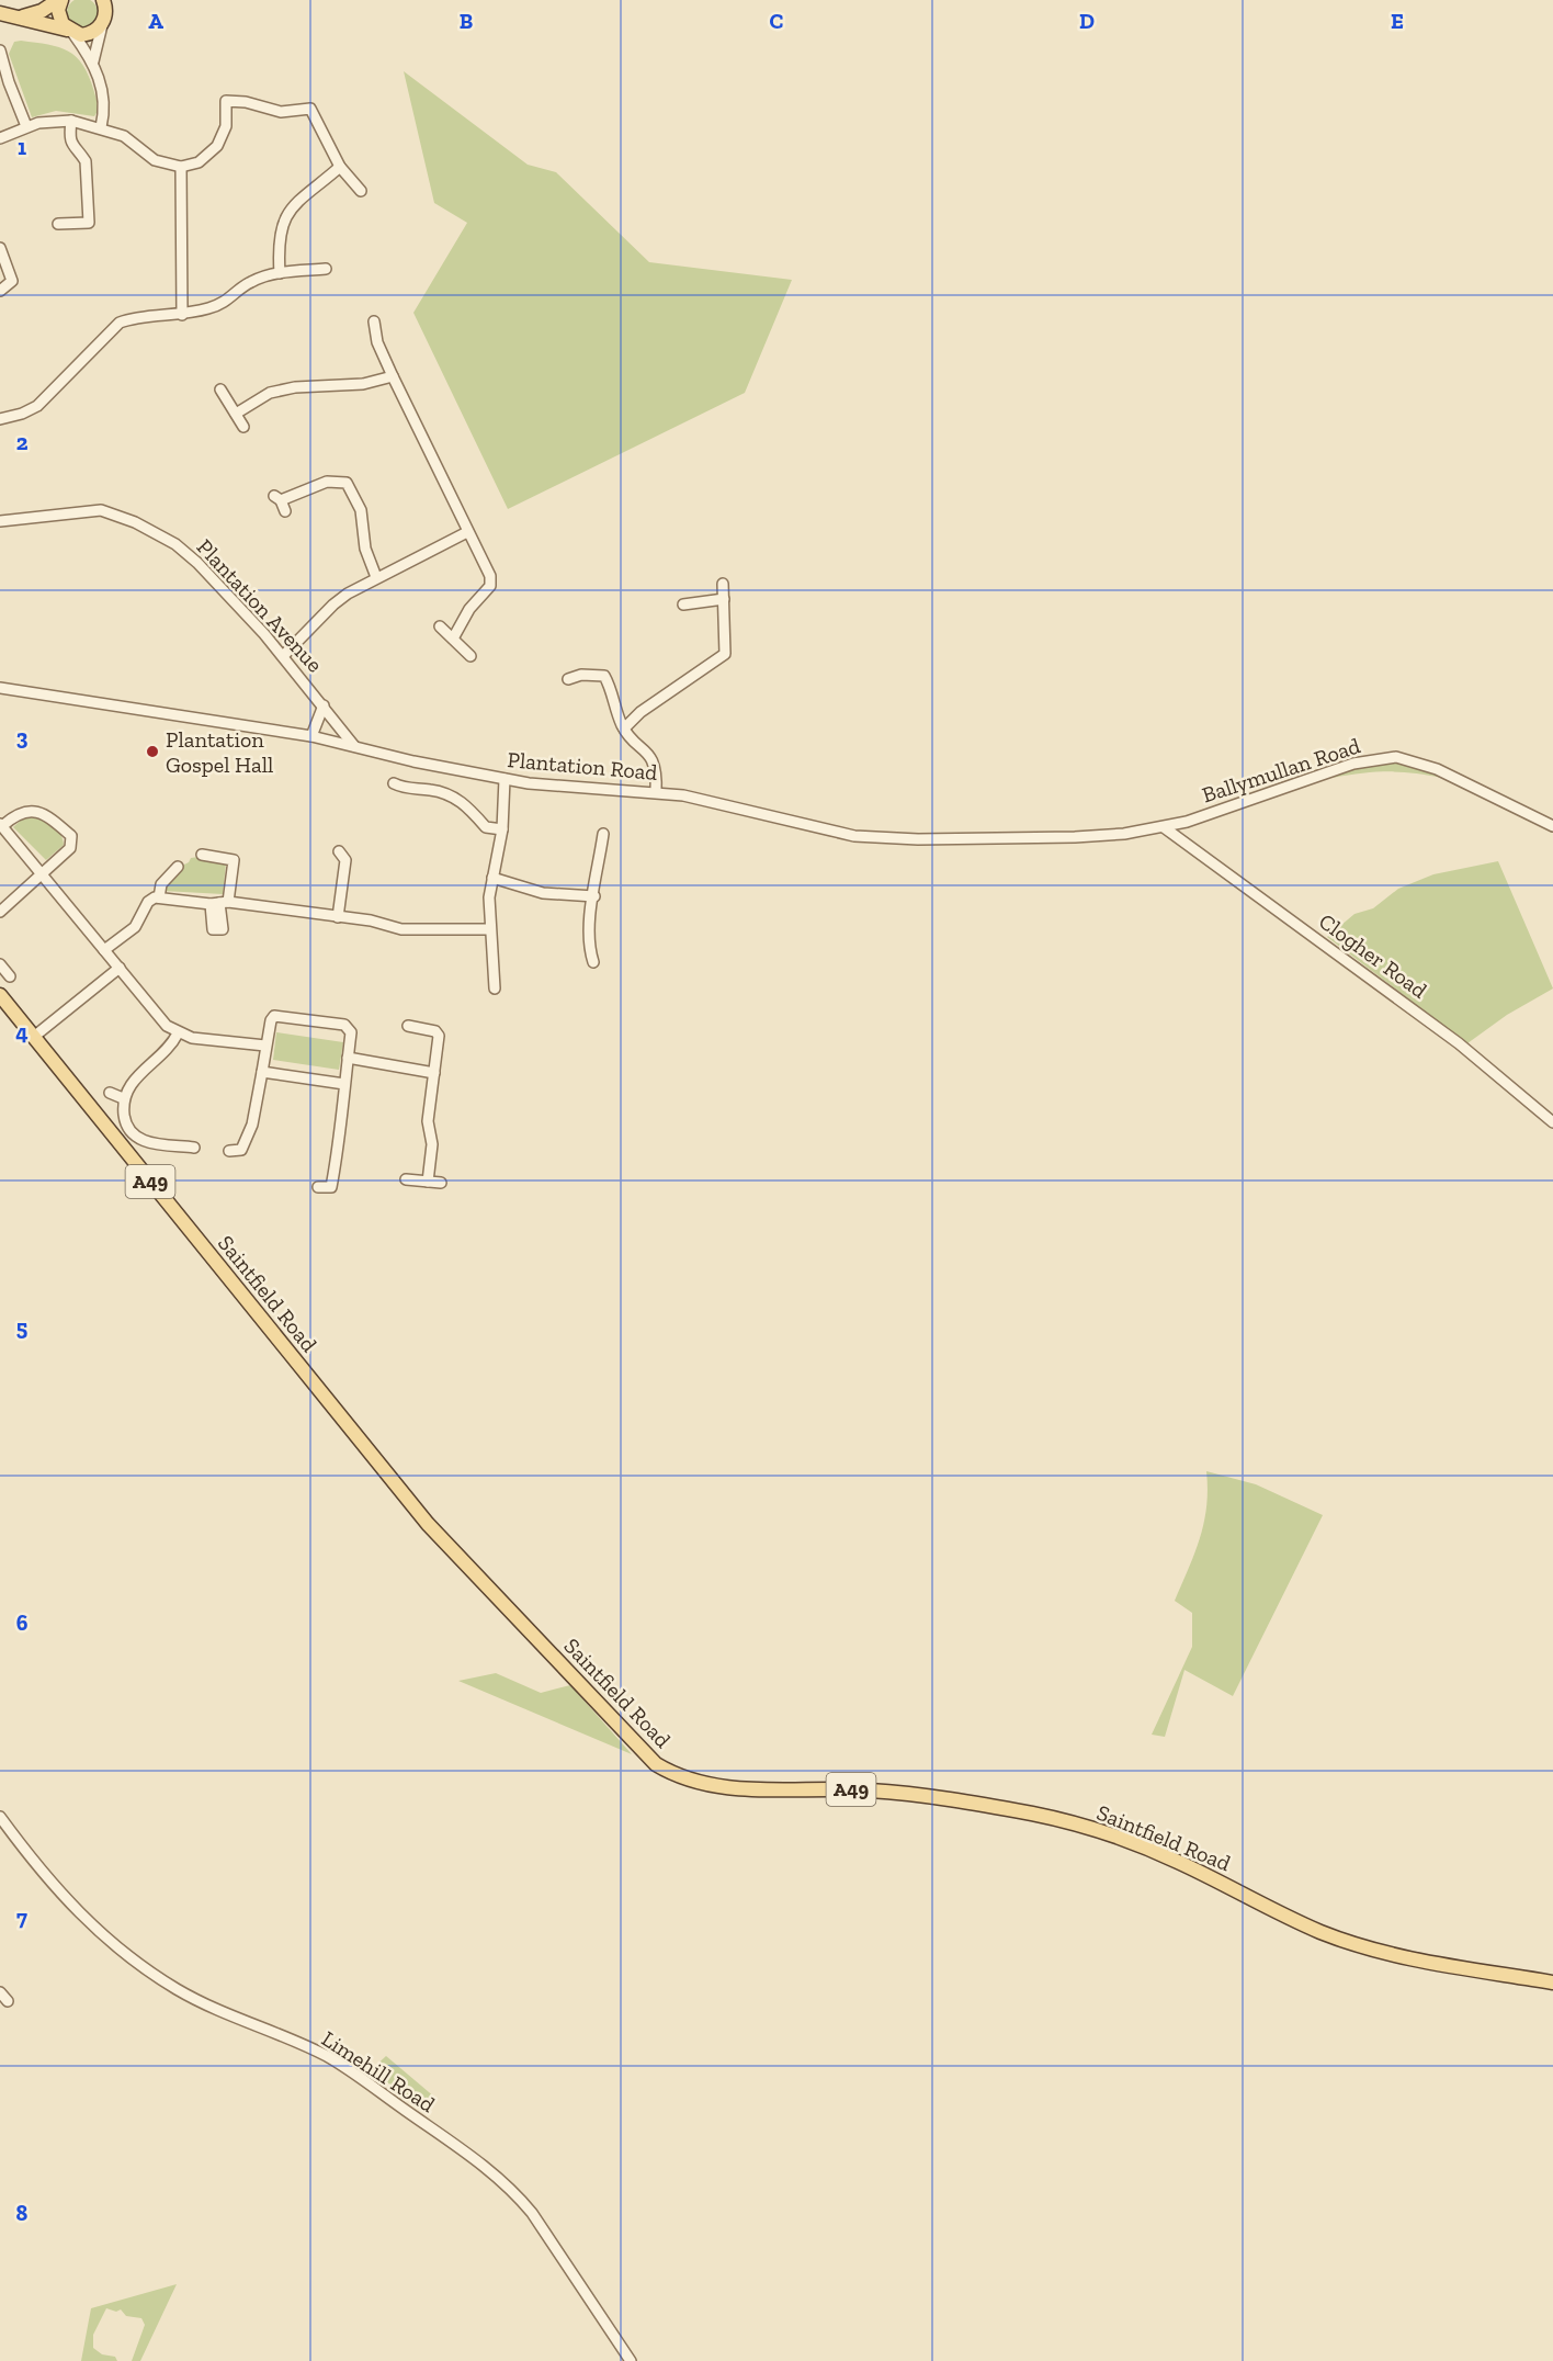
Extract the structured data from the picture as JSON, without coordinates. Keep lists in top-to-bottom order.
{
  "streets": {
    "main road": ["A49", "Saintfield Road"],
    "street": [
      "Plantation Avenue",
      "Plantation Road",
      "Ballymullan Road",
      "Clogher Road",
      "Limehill Road"
    ]
  },
  "crossings": [
    ["Plantation Avenue", "Plantation Road"],
    ["Plantation Road", "Ballymullan Road"],
    ["Plantation Road", "Clogher Road"],
    ["Ballymullan Road", "Clogher Road"]
  ],
  "places": ["Plantation Gospel Hall"],
  "grid": {
    "columns": [
      "A",
      "B",
      "C",
      "D",
      "E"
    ],
    "rows": [
      "1",
      "2",
      "3",
      "4",
      "5",
      "6",
      "7",
      "8"
    ]
  }
}
